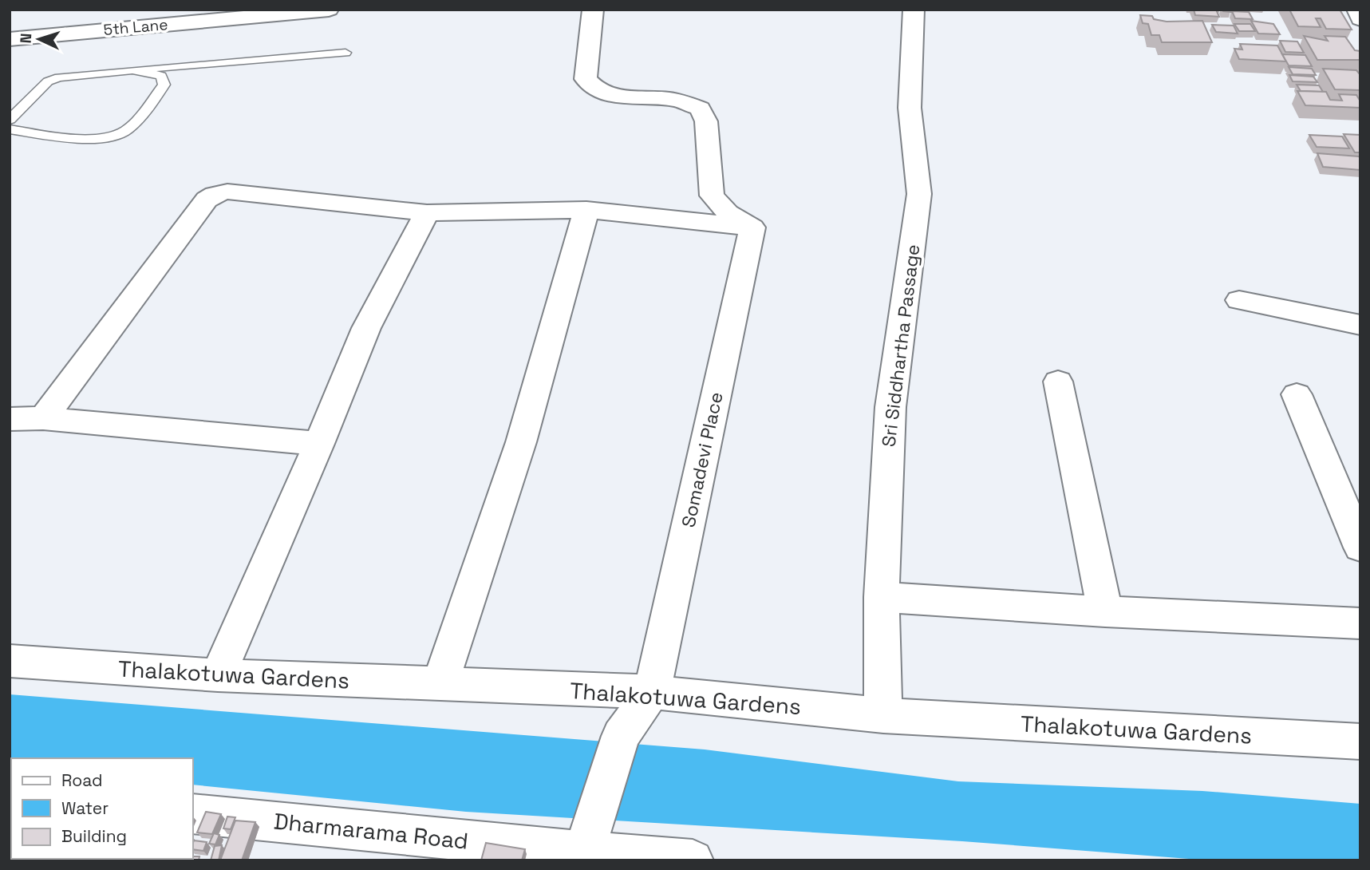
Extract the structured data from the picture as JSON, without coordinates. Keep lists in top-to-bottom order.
{
  "streets": {
    "street": [
      "5th Lane",
      "Sri Siddhartha Passage",
      "Somadevi Place",
      "Thalakotuwa Gardens",
      "Dharmarama Road"
    ]
  },
  "crossings": [
    ["Sri Siddhartha Passage", "Thalakotuwa Gardens"],
    ["Somadevi Place", "Thalakotuwa Gardens"]
  ],
  "legend": ["Road", "Water", "Building"],
  "north": "left"
}
